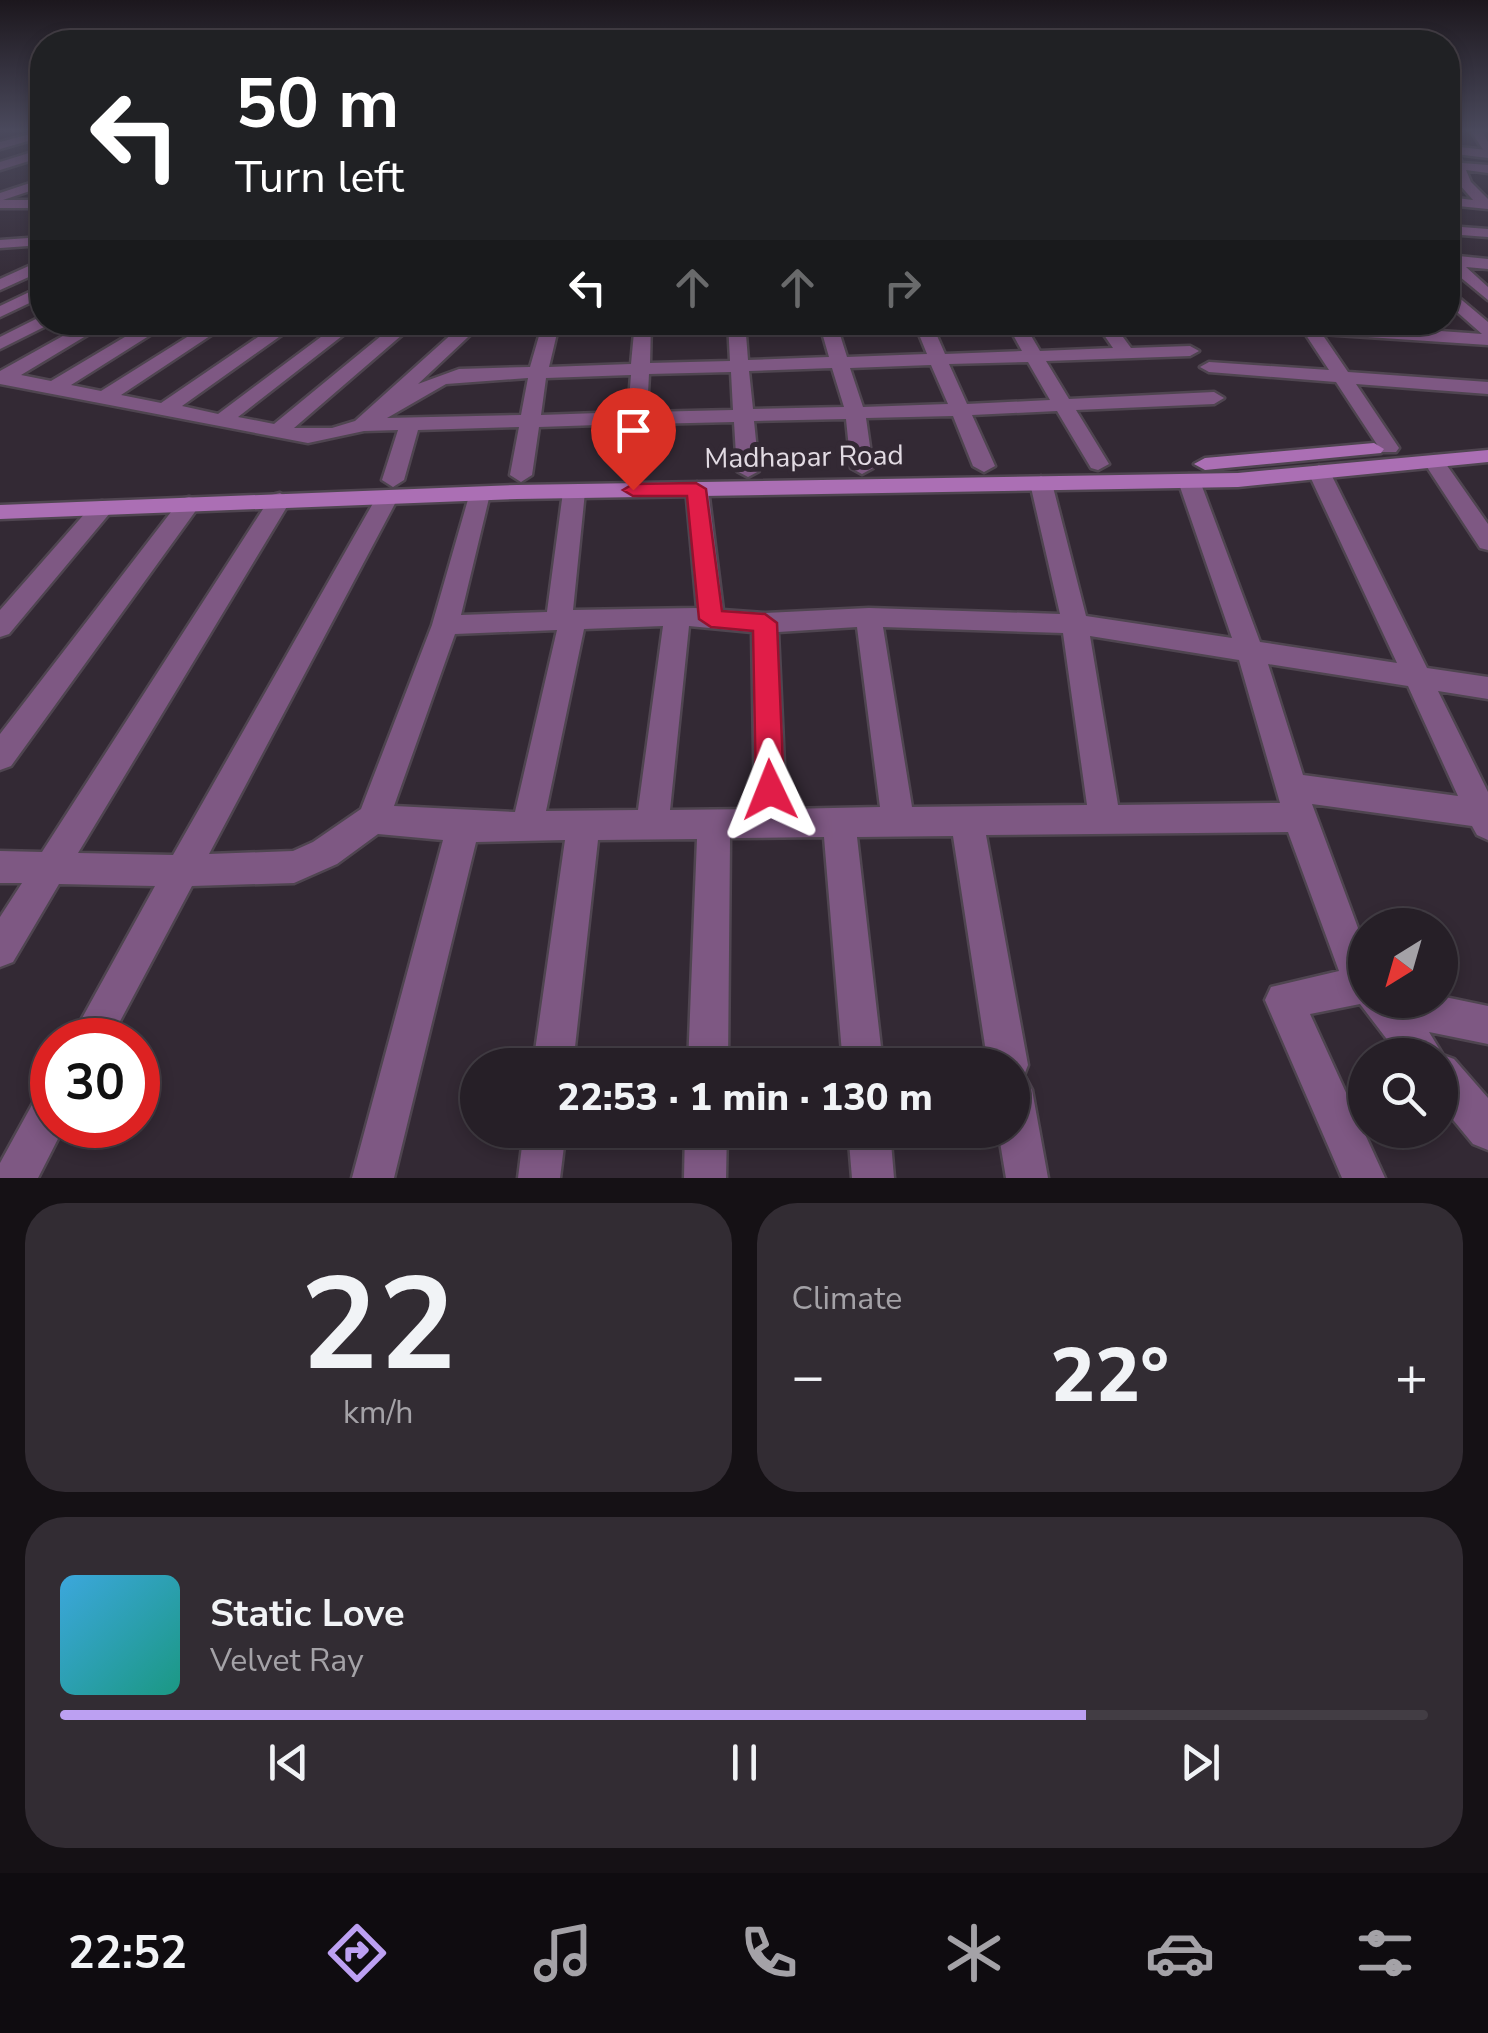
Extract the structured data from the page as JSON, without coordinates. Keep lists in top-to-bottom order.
{
  "streets": {
    "main road": ["Madhapar Road"]
  },
  "north": "bottom left",
  "page": {
    "turn": ["50 m", "Turn left"],
    "limit": "30",
    "trip": "22:53 · 1 min · 130 m",
    "tile": [
      ["22", "km/h"],
      "Climate"
    ],
    "heat": ["−", "22°", "+"],
    "song": ["Static Love", "Velvet Ray"],
    "tabs": "22:52"
  }
}
